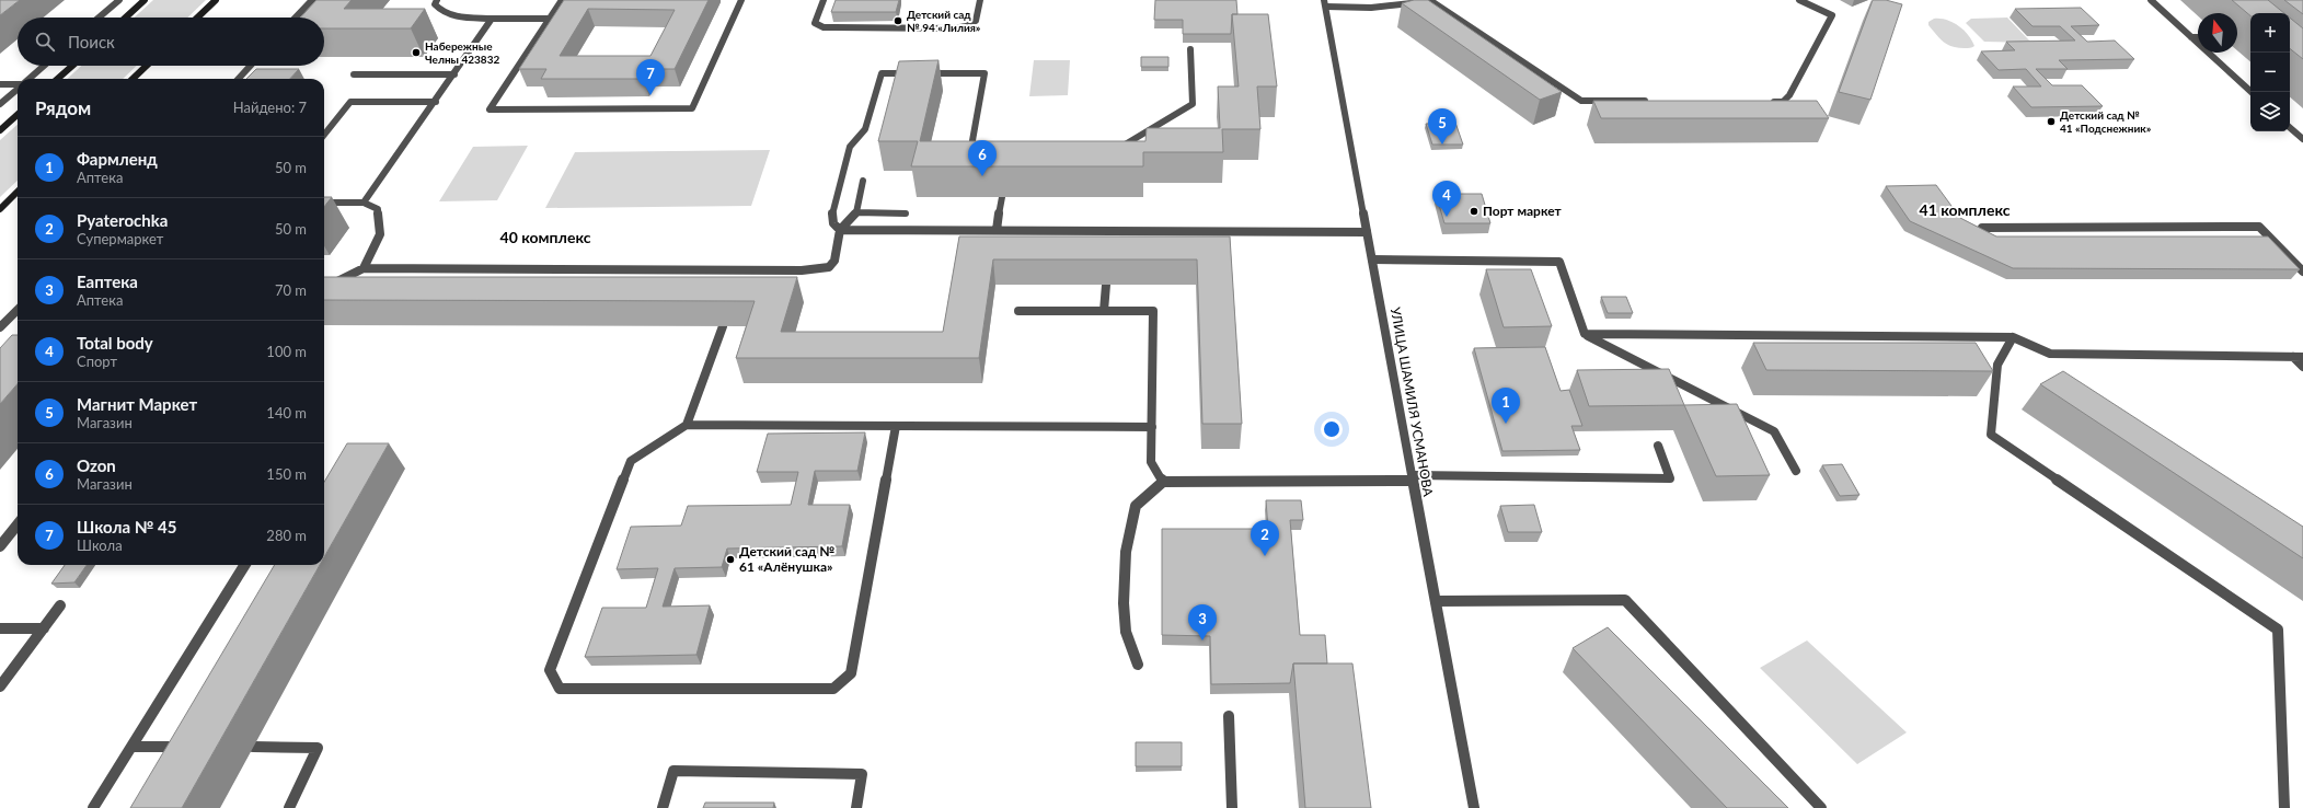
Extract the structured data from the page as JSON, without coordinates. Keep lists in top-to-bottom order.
{
  "streets": {
    "street": ["УЛИЦА ШАМИЛЯ УСМАНОВА"]
  },
  "districts": ["41 комплекс", "40 комплекс"],
  "places": [
    "Детский сад № 94 «Лилия»",
    "Набережные Челны 423832",
    "Детский сад № 41 «Подснежник»",
    "Порт маркет",
    "Детский сад № 61 «Алёнушка»"
  ],
  "north": "top",
  "page": {
    "map_buttons": ["+", "−"],
    "search": "Поиск",
    "pins": [
      "7",
      "5",
      "6",
      "4",
      "1",
      "2",
      "3"
    ],
    "heading": ["Рядом", "Найдено: 7"],
    "list": [
      {
        "mark": "1",
        "name": "Фармленд",
        "note": "Аптека",
        "value": "50 m"
      },
      {
        "mark": "2",
        "name": "Pyaterochka",
        "note": "Супермаркет",
        "value": "50 m"
      },
      {
        "mark": "3",
        "name": "Еаптека",
        "note": "Аптека",
        "value": "70 m"
      },
      {
        "mark": "4",
        "name": "Total body",
        "note": "Спорт",
        "value": "100 m"
      },
      {
        "mark": "5",
        "name": "Магнит Маркет",
        "note": "Магазин",
        "value": "140 m"
      },
      {
        "mark": "6",
        "name": "Ozon",
        "note": "Магазин",
        "value": "150 m"
      },
      {
        "mark": "7",
        "name": "Школа № 45",
        "note": "Школа",
        "value": "280 m"
      }
    ]
  }
}
